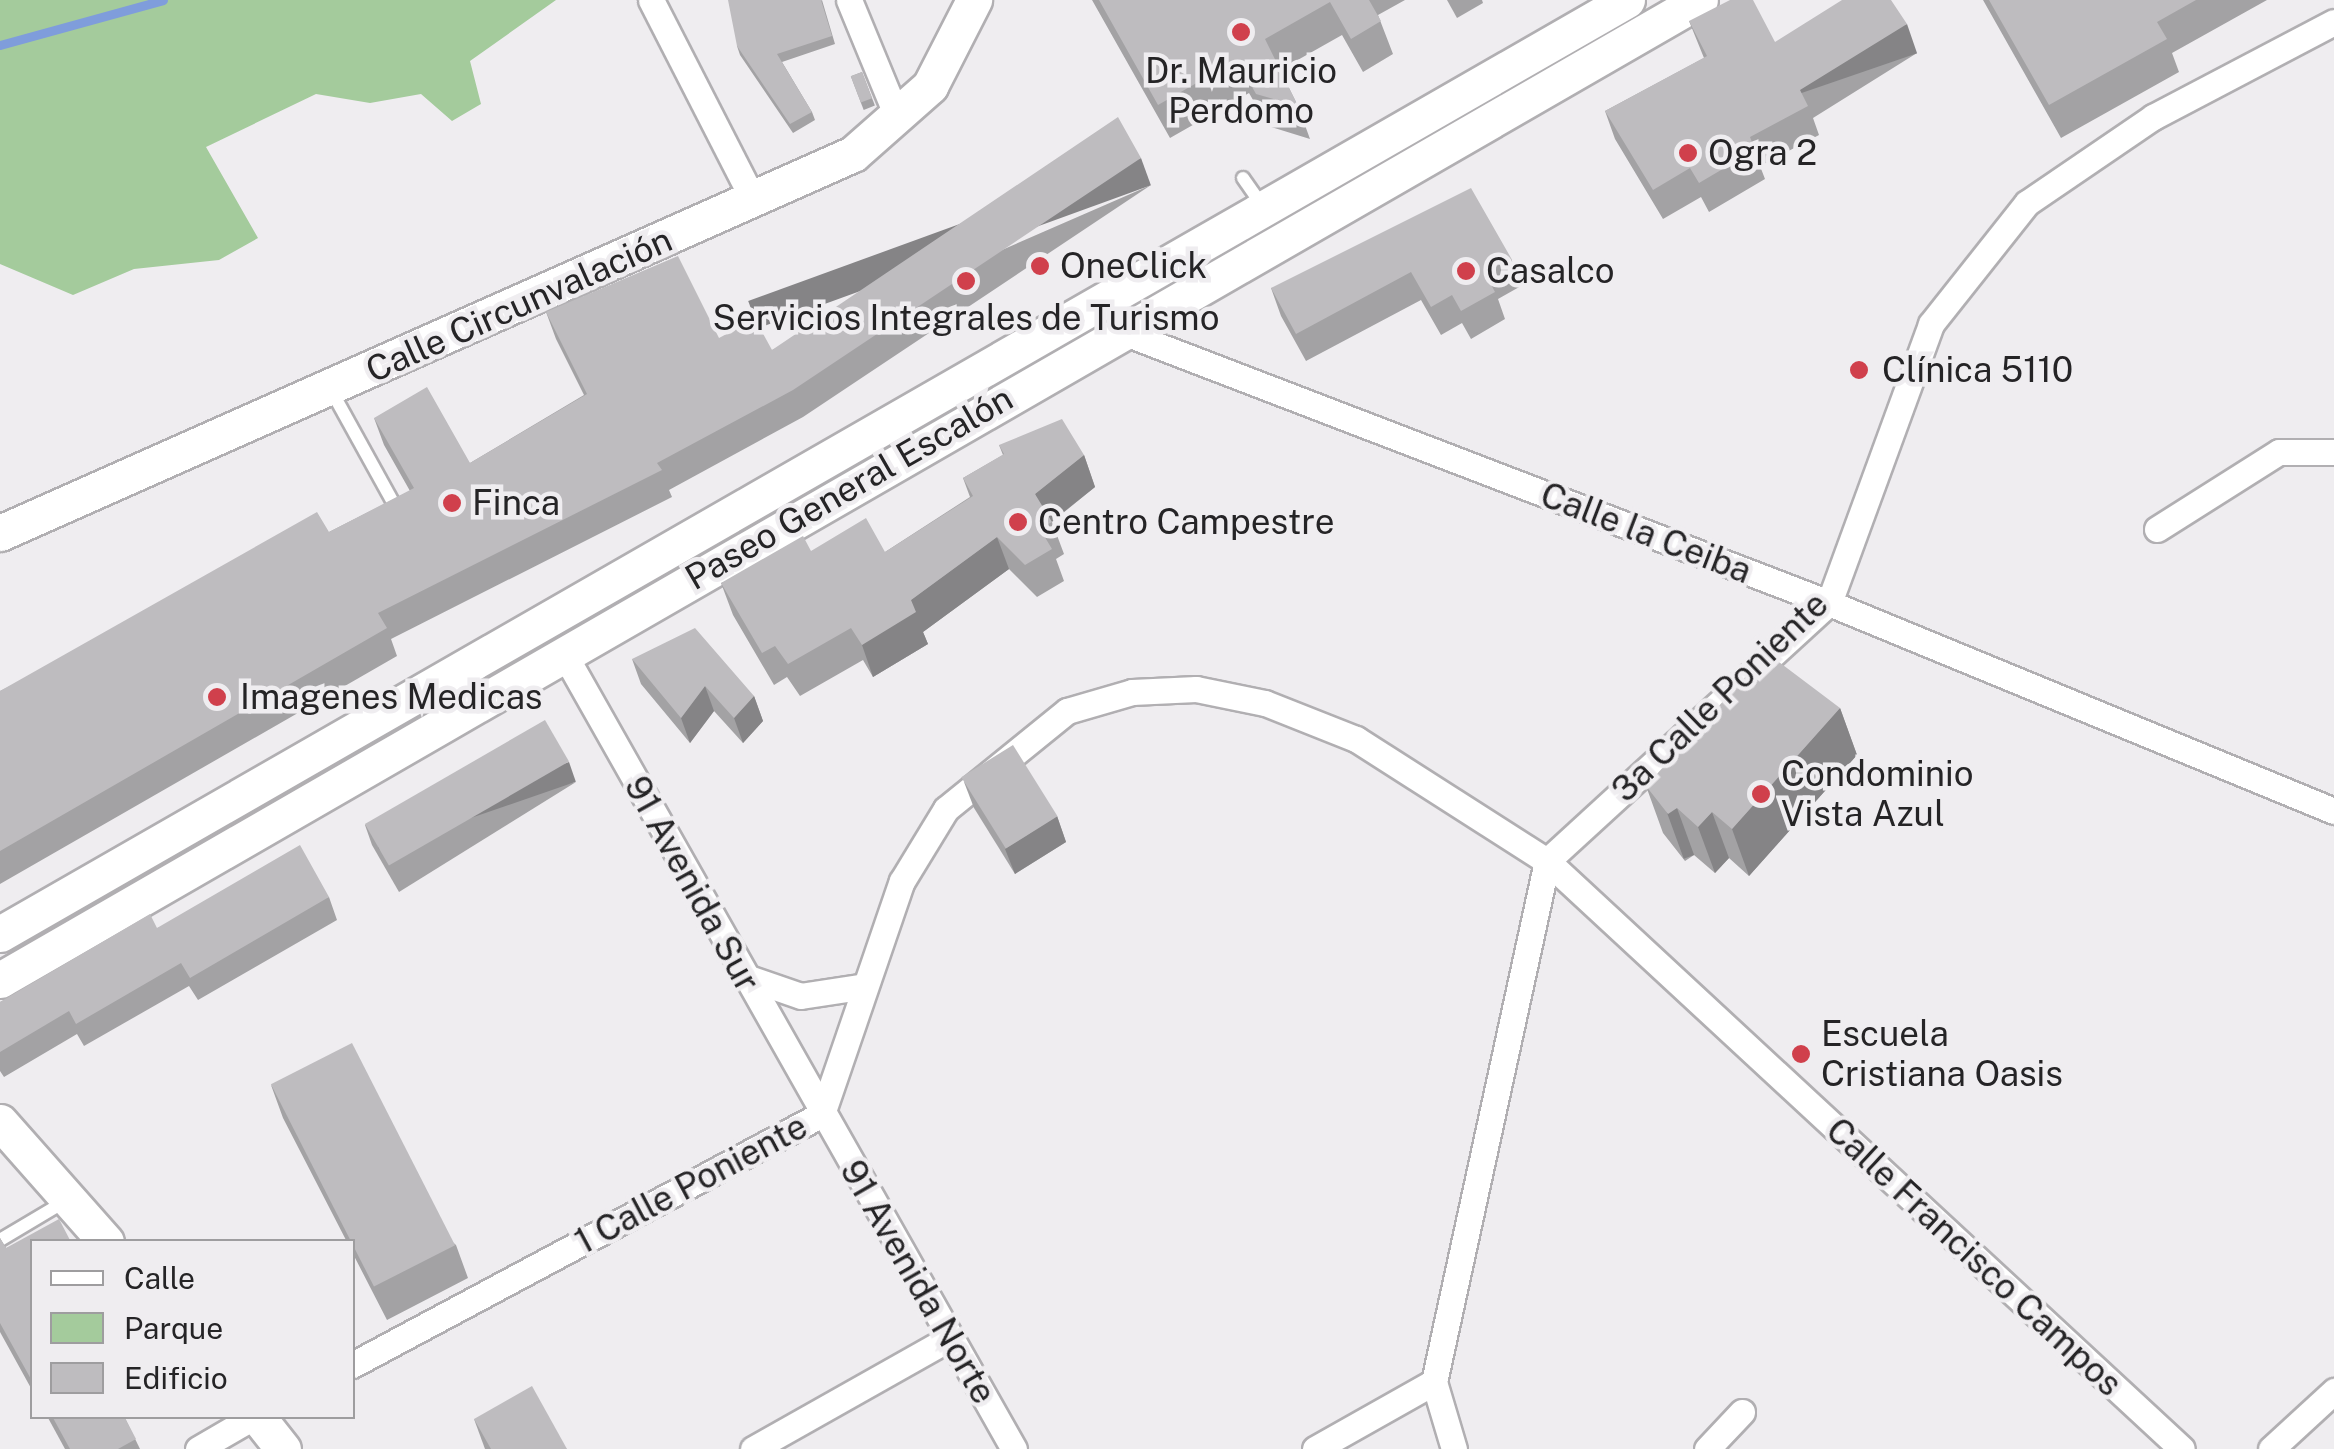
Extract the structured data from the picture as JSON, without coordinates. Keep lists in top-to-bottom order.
{
  "streets": {
    "main road": ["Calle Circunvalación", "Paseo General Escalón"],
    "street": [
      "Calle la Ceiba",
      "3a Calle Poniente",
      "91 Avenida Sur",
      "1 Calle Poniente",
      "Calle Francisco Campos",
      "91 Avenida Norte"
    ]
  },
  "crossings": [
    ["Paseo General Escalón", "Calle la Ceiba"],
    ["Paseo General Escalón", "91 Avenida Sur"],
    ["Calle la Ceiba", "3a Calle Poniente"],
    ["3a Calle Poniente", "1 Calle Poniente"],
    ["3a Calle Poniente", "Calle Francisco Campos"],
    ["91 Avenida Sur", "1 Calle Poniente"],
    ["91 Avenida Sur", "91 Avenida Norte"],
    ["1 Calle Poniente", "Calle Francisco Campos"],
    ["1 Calle Poniente", "91 Avenida Norte"]
  ],
  "places": [
    "Dr. Mauricio Perdomo",
    "Ogra 2",
    "OneClick",
    "Casalco",
    "Servicios Integrales de Turismo",
    "Clínica 5110",
    "Finca",
    "Centro Campestre",
    "Imagenes Medicas",
    "Condominio Vista Azul",
    "Escuela Cristiana Oasis"
  ],
  "legend": ["Calle", "Parque", "Edificio"]
}
